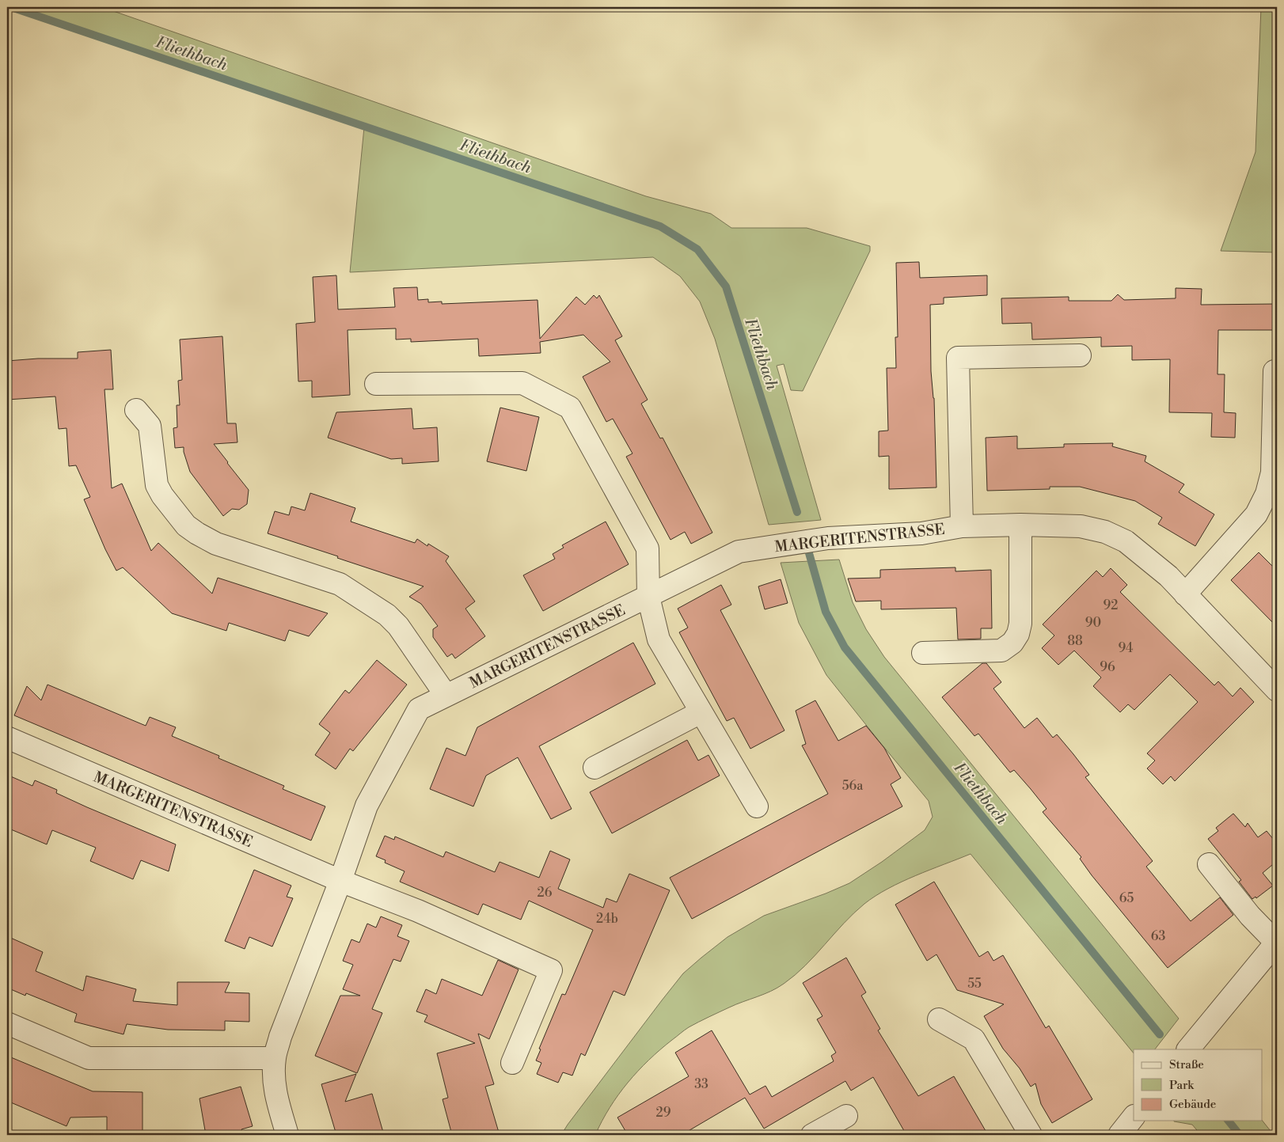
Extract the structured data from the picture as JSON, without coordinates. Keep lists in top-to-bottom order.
{
  "streets": {
    "street": ["MARGERITENSTRASSE"]
  },
  "water": ["Fliethbach"],
  "house_numbers": [
    "92",
    "90",
    "88",
    "94",
    "96",
    "56a",
    "26",
    "65",
    "24b",
    "63",
    "55",
    "33",
    "29"
  ],
  "legend": ["Straße", "Park", "Gebäude"]
}
